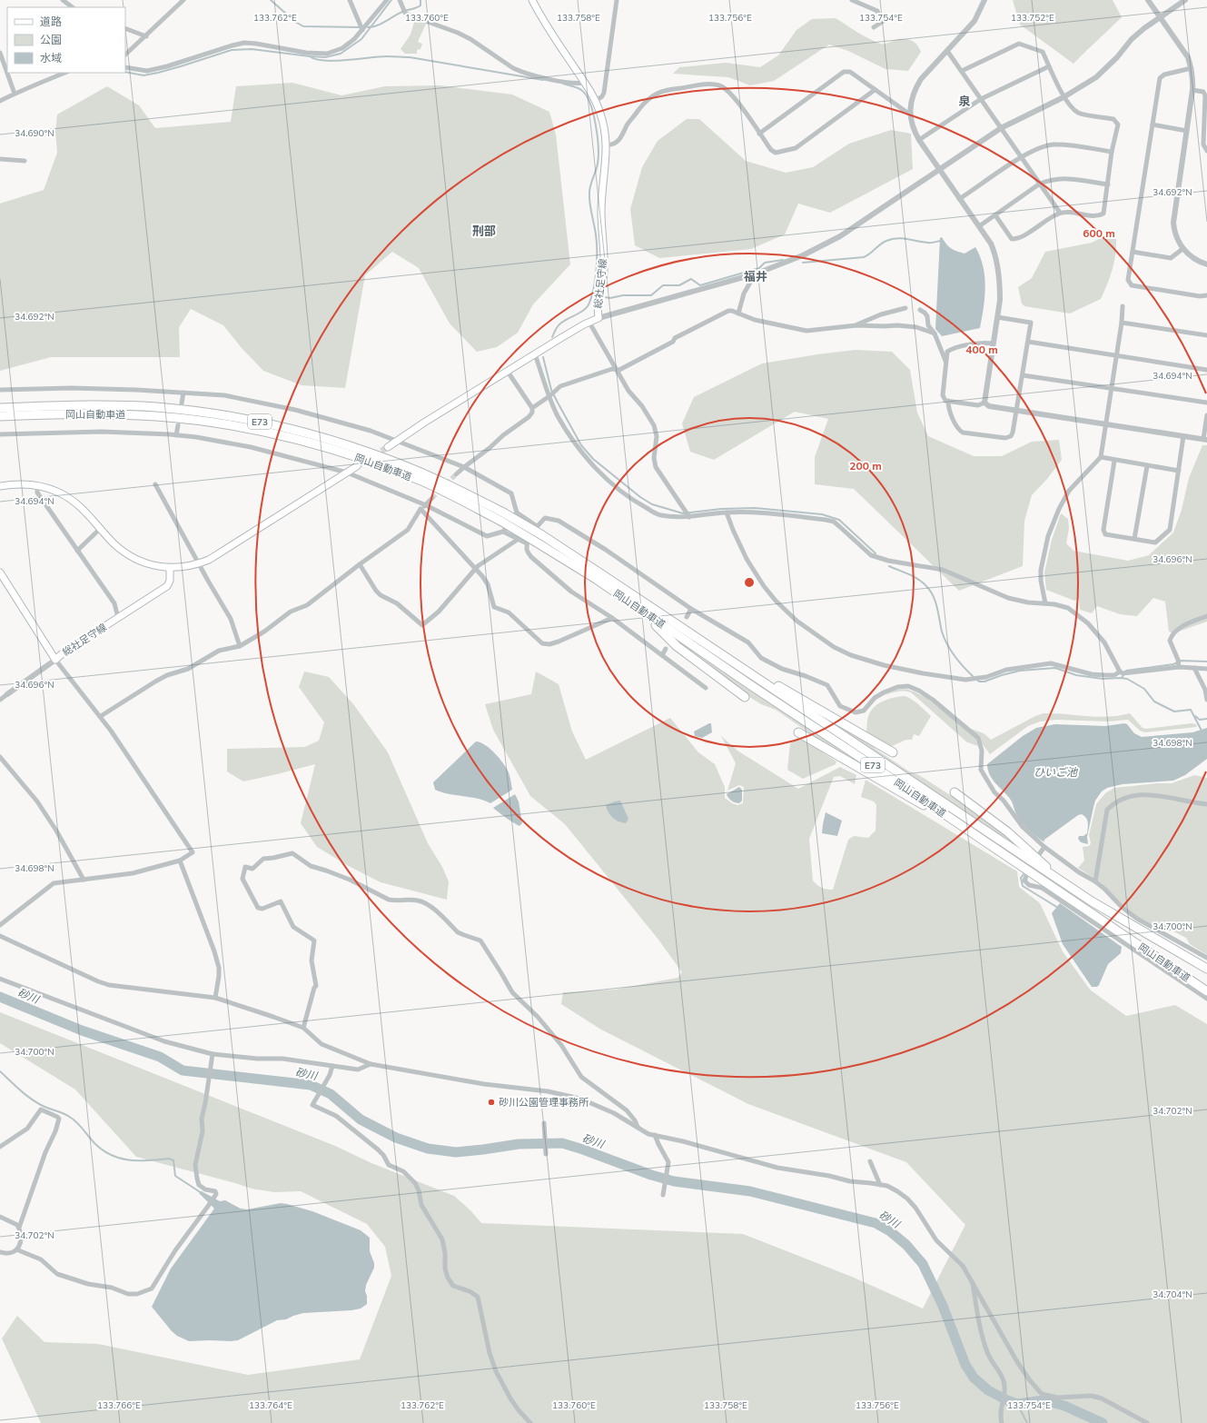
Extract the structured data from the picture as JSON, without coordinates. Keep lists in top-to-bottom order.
{
  "streets": {
    "highway": ["岡山自動車道", "E73"],
    "main road": ["総社足守線"]
  },
  "districts": ["泉", "刑部", "福井"],
  "water": ["ひいご池", "砂川"],
  "places": ["砂川公園管理事務所"],
  "legend": ["道路", "公園", "水域"],
  "coordinates": [
    "133.762°E",
    "133.760°E",
    "133.758°E",
    "133.756°E",
    "133.754°E",
    "133.752°E",
    "34.690°N",
    "34.692°N",
    "34.694°N",
    "34.696°N",
    "34.698°N",
    "34.700°N",
    "34.702°N",
    "34.704°N",
    "133.766°E",
    "133.764°E"
  ],
  "rings": ["600 m", "400 m", "200 m"]
}
